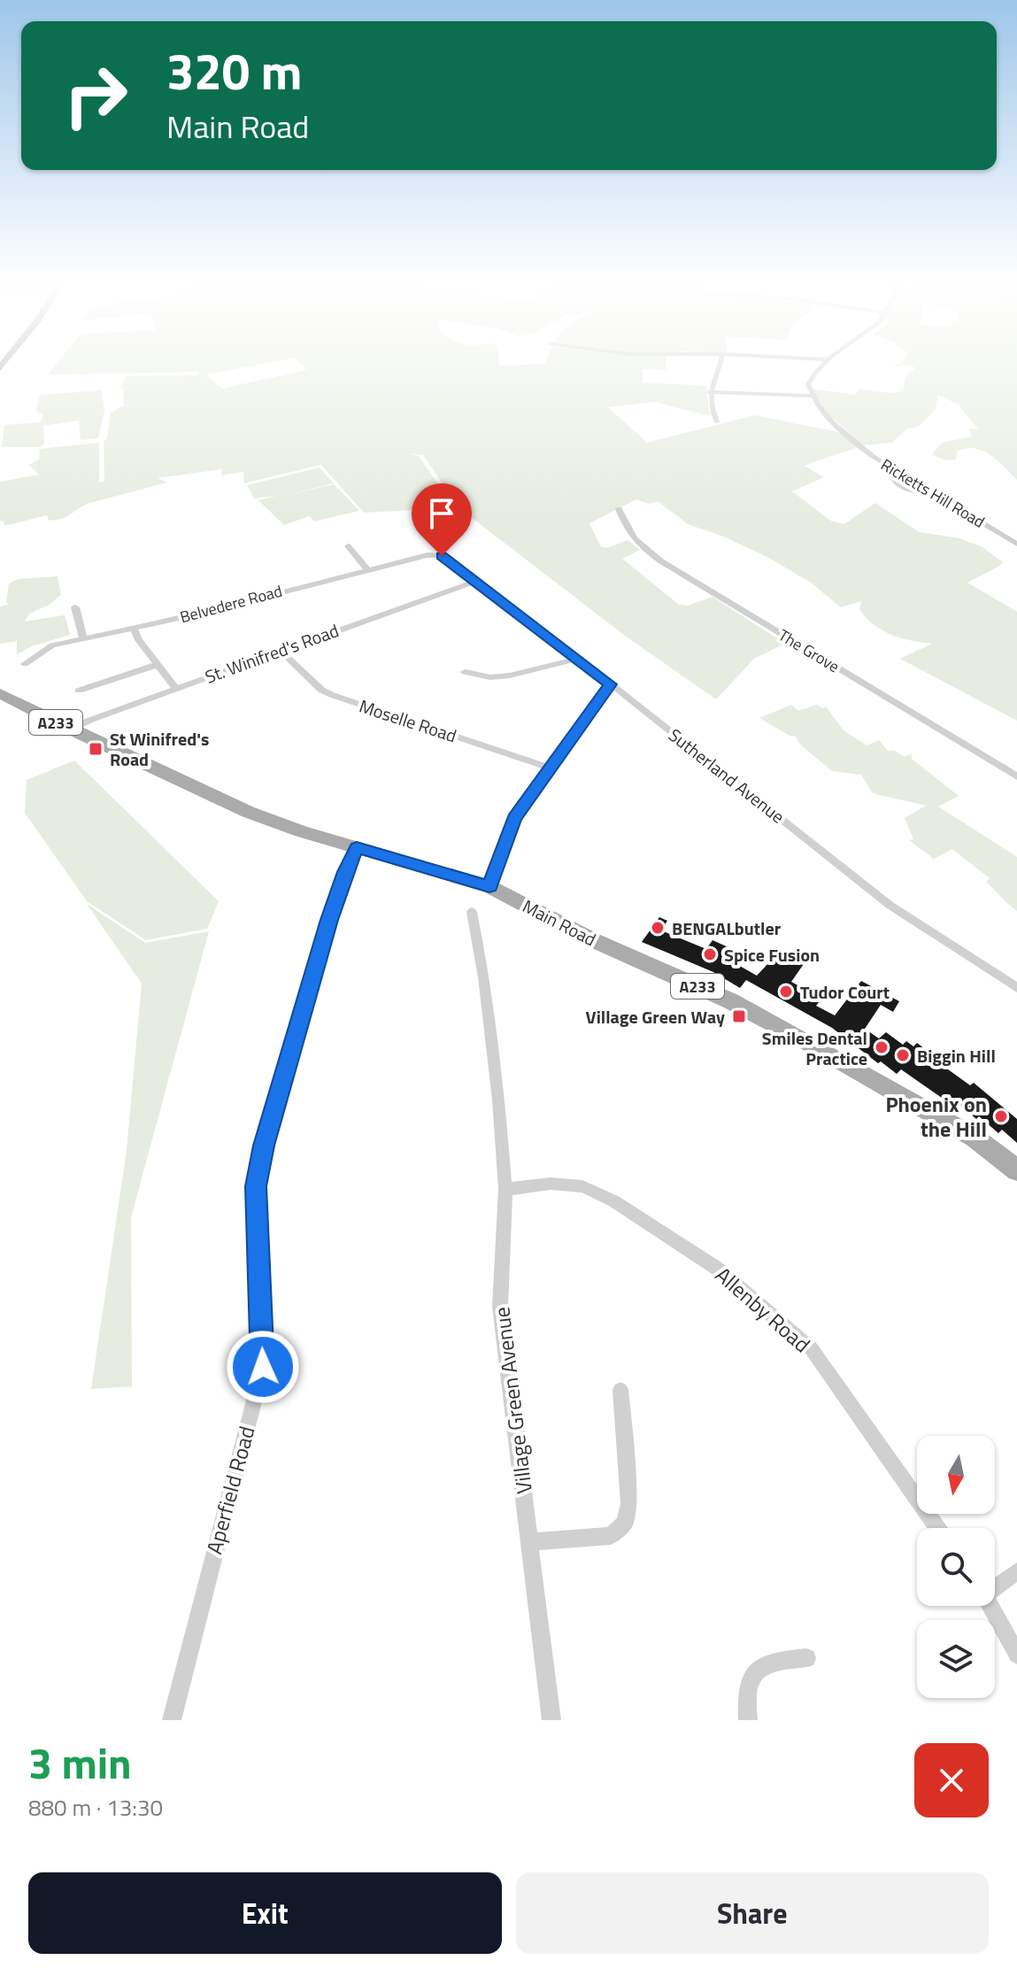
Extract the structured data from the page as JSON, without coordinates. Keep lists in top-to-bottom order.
{
  "streets": {
    "main road": ["A233", "Main Road"],
    "street": [
      "Ricketts Hill Road",
      "Belvedere Road",
      "The Grove",
      "St. Winifred's Road",
      "Moselle Road",
      "Sutherland Avenue",
      "Allenby Road",
      "Village Green Avenue",
      "Aperfield Road"
    ]
  },
  "crossings": [
    ["Belvedere Road", "Sutherland Avenue"],
    ["St. Winifred's Road", "Moselle Road"],
    ["St. Winifred's Road", "Sutherland Avenue"],
    ["St. Winifred's Road", "Main Road"],
    ["Main Road", "Aperfield Road"],
    ["Allenby Road", "Village Green Avenue"]
  ],
  "places": {
    "transit": ["St Winifred's Road", "Village Green Way"],
    "other": [
      "BENGALbutler",
      "Spice Fusion",
      "Tudor Court",
      "Smiles Dental Practice",
      "Biggin Hill",
      "Phoenix on the Hill"
    ]
  },
  "north": "bottom",
  "page": {
    "turn": ["320 m", "Main Road"],
    "heading": ["3 min", "880 m · 13:30"],
    "buttons": ["Exit", "Share"]
  }
}
